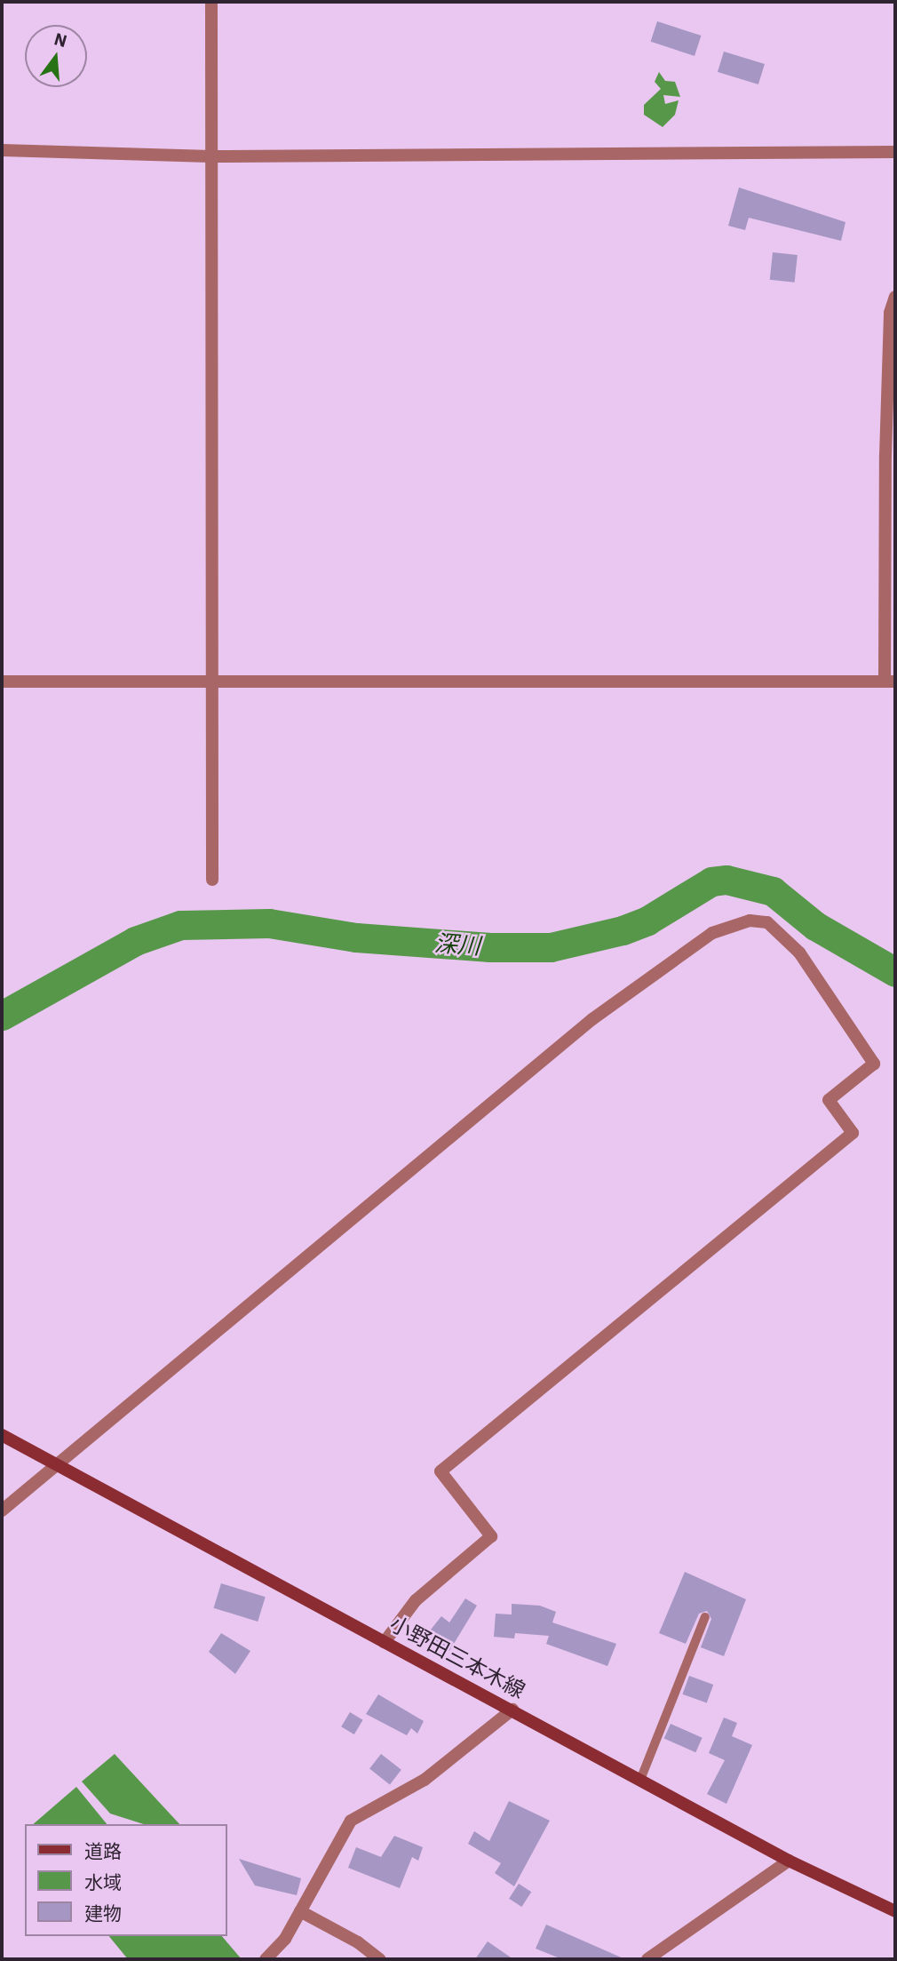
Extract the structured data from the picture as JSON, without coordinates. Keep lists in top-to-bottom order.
{
  "streets": {
    "main road": ["小野田三本木線"]
  },
  "water": ["深川"],
  "legend": ["道路", "水域", "建物"],
  "north": "top"
}
